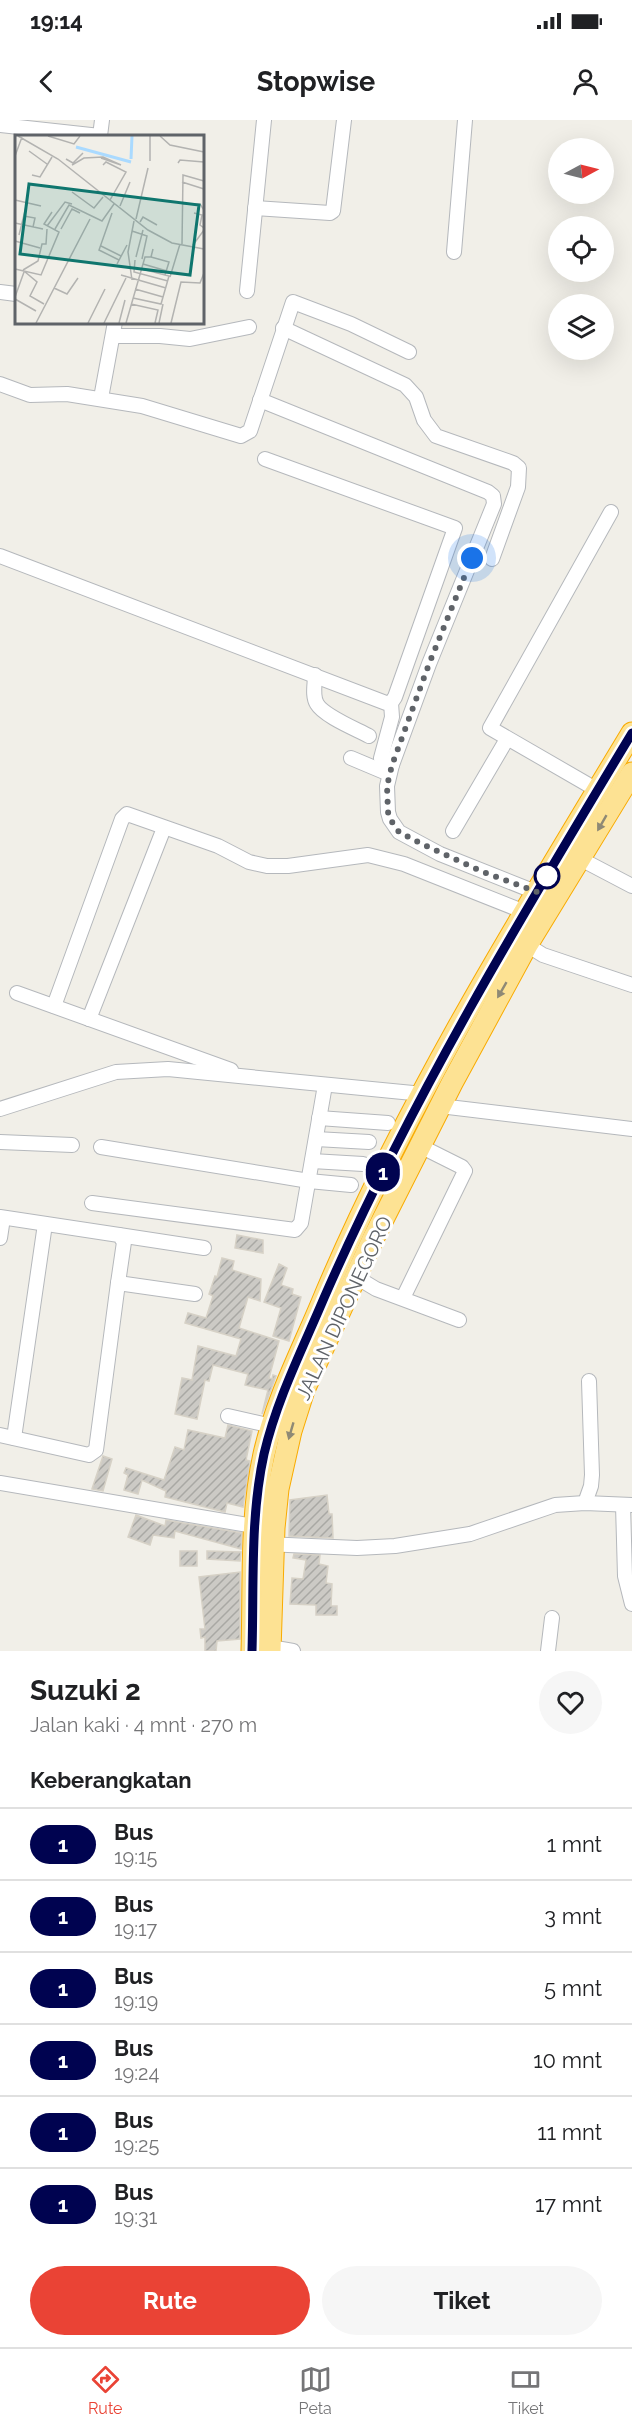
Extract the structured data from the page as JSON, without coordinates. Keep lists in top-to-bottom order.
{
  "streets": {
    "highway": ["JALAN DIPONEGORO"]
  },
  "lines": ["bus line 1"],
  "north": "right",
  "page": {
    "status": "19:14",
    "header": "Stopwise",
    "on_map": "1",
    "heading": [
      ["Suzuki 2", "Jalan kaki · 4 mnt · 270 m"],
      "Keberangkatan"
    ],
    "list": [
      {
        "mark": "1",
        "name": "Bus",
        "note": "19:15",
        "value": "1 mnt"
      },
      {
        "mark": "1",
        "name": "Bus",
        "note": "19:17",
        "value": "3 mnt"
      },
      {
        "mark": "1",
        "name": "Bus",
        "note": "19:19",
        "value": "5 mnt"
      },
      {
        "mark": "1",
        "name": "Bus",
        "note": "19:24",
        "value": "10 mnt"
      },
      {
        "mark": "1",
        "name": "Bus",
        "note": "19:25",
        "value": "11 mnt"
      },
      {
        "mark": "1",
        "name": "Bus",
        "note": "19:31",
        "value": "17 mnt"
      }
    ],
    "buttons": ["Rute", "Tiket"],
    "tabs": ["Rute", "Peta", "Tiket"]
  }
}
